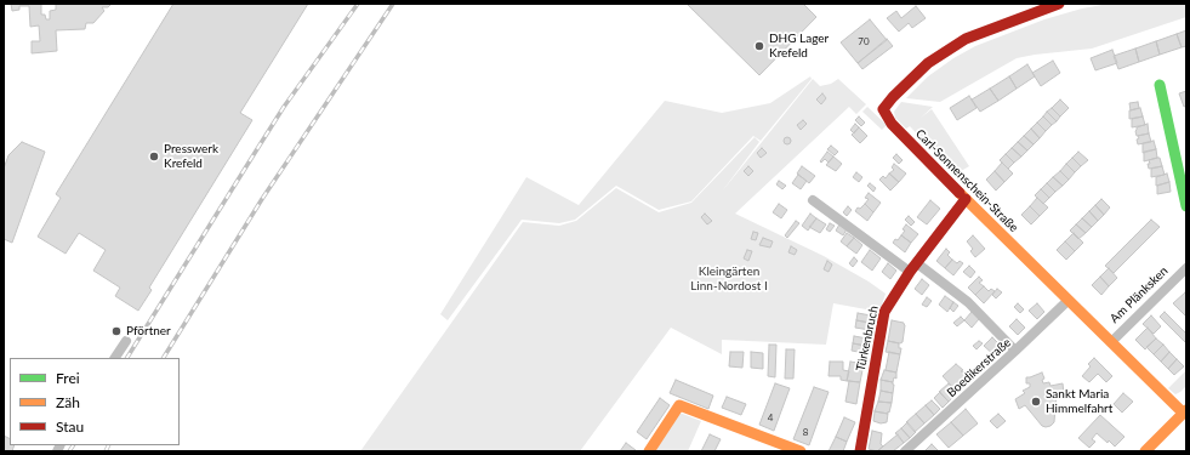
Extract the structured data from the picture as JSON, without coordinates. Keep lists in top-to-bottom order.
{
  "streets": {
    "street": [
      "Carl-Sonnenschein-Straße",
      "Am Plänksken",
      "Türkenbruch",
      "Boedikerstraße"
    ]
  },
  "crossings": [
    ["Carl-Sonnenschein-Straße", "Am Plänksken"],
    ["Carl-Sonnenschein-Straße", "Türkenbruch"],
    ["Carl-Sonnenschein-Straße", "Boedikerstraße"]
  ],
  "parks": ["Kleingärten Linn-Nordost I"],
  "places": [
    "DHG Lager Krefeld",
    "Presswerk Krefeld",
    "Pförtner",
    "Sankt Maria Himmelfahrt"
  ],
  "house_numbers": ["70", "4", "8"],
  "legend": ["Frei", "Zäh", "Stau"]
}
